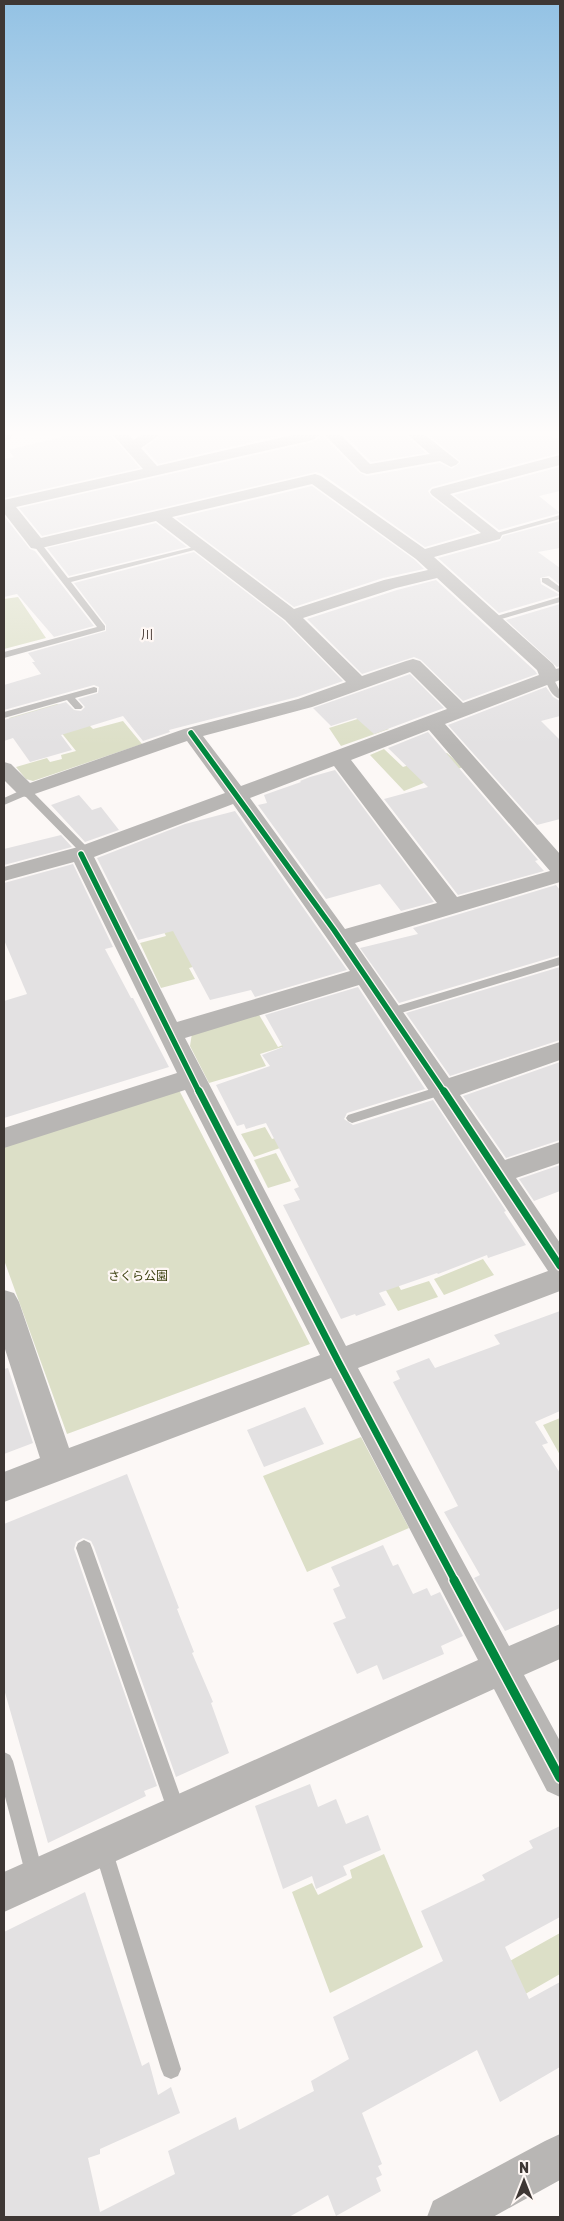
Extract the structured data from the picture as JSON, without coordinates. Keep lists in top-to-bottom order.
{
  "districts": ["川"],
  "parks": ["さくら公園"],
  "north": "top"
}
